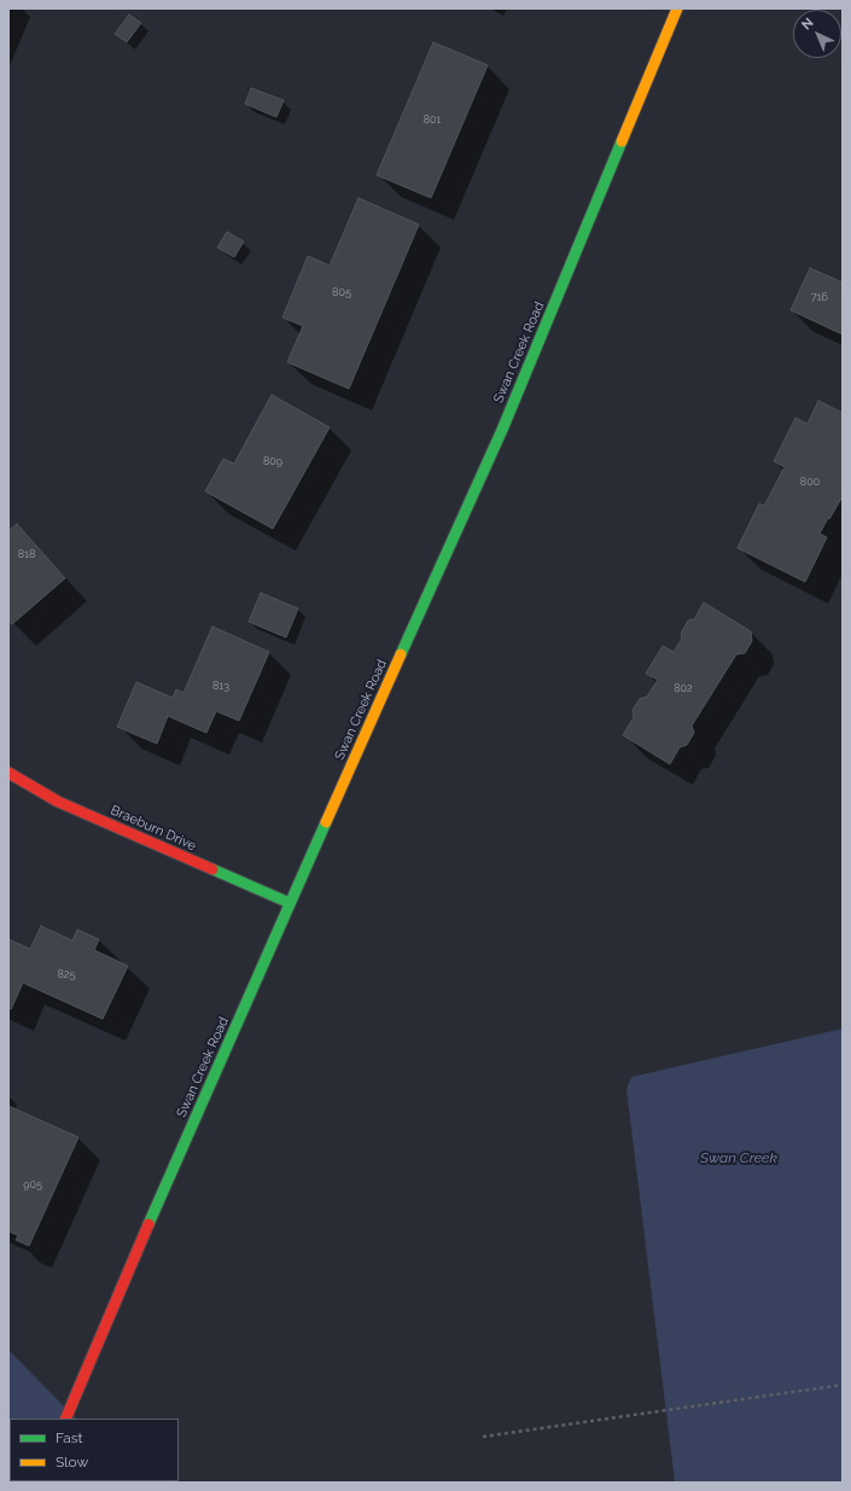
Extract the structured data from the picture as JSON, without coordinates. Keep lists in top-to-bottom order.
{
  "streets": {
    "street": ["Swan Creek Road", "Braeburn Drive"]
  },
  "crossings": [
    ["Swan Creek Road", "Braeburn Drive"]
  ],
  "water": ["Swan Creek"],
  "house_numbers": [
    "801",
    "805",
    "716",
    "809",
    "800",
    "818",
    "813",
    "802",
    "825",
    "905"
  ],
  "legend": ["Fast", "Slow"],
  "north": "top left"
}
